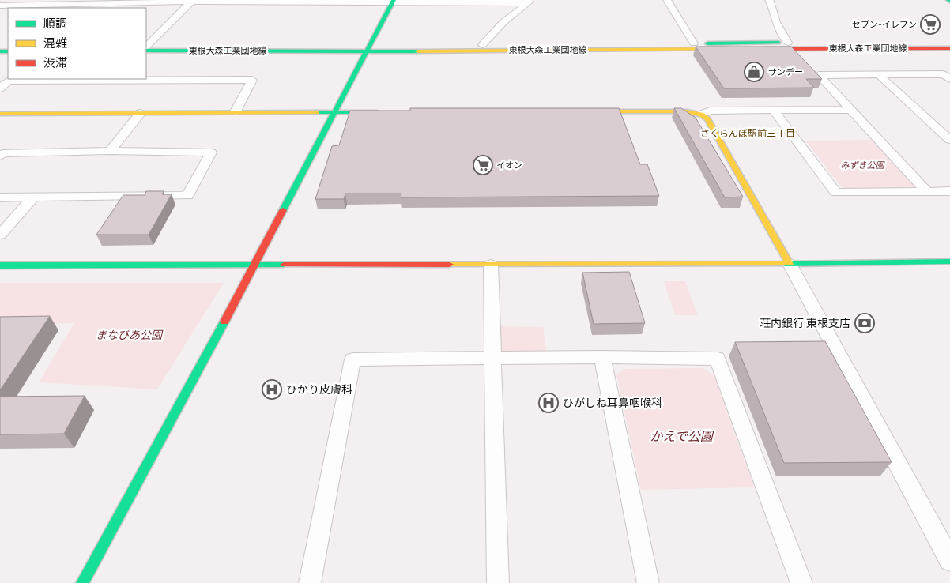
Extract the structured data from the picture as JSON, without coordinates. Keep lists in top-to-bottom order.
{
  "streets": {
    "street": ["東根大森工業団地線"]
  },
  "districts": ["さくらんぼ駅前三丁目"],
  "parks": ["みずき公園", "まなびあ公園", "かえで公園"],
  "places": {
    "supermarket": ["セブン-イレブン", "イオン"],
    "shop": ["サンデー"],
    "bank": ["荘内銀行 東根支店"],
    "hospital": ["ひかり皮膚科", "ひがしね耳鼻咽喉科"]
  },
  "legend": ["順調", "混雑", "渋滞"]
}
